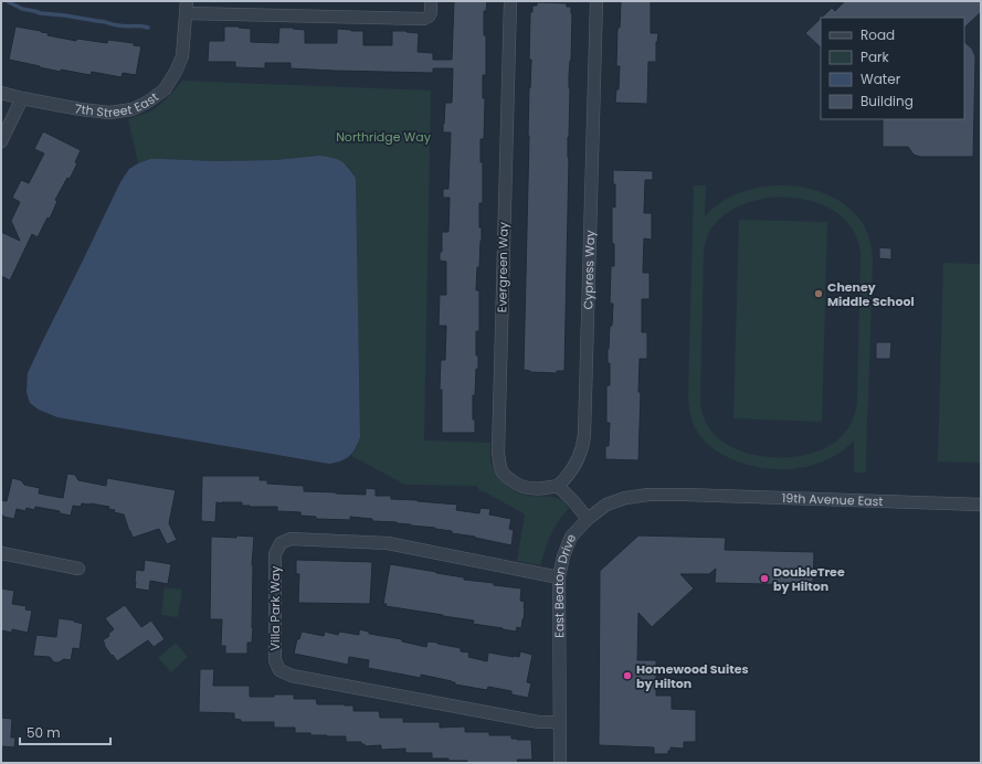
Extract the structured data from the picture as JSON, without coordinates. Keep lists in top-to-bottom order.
{
  "streets": {
    "street": [
      "7th Street East",
      "Evergreen Way",
      "Cypress Way",
      "19th Avenue East",
      "East Beaton Drive",
      "Villa Park Way"
    ]
  },
  "crossings": [
    ["Evergreen Way", "Cypress Way"],
    ["19th Avenue East", "East Beaton Drive"],
    ["East Beaton Drive", "Villa Park Way"]
  ],
  "parks": ["Northridge Way"],
  "places": ["Cheney Middle School", "DoubleTree by Hilton", "Homewood Suites by Hilton"],
  "legend": [
    "Road",
    "Park",
    "Water",
    "Building"
  ],
  "scale_bar": "50 m"
}
